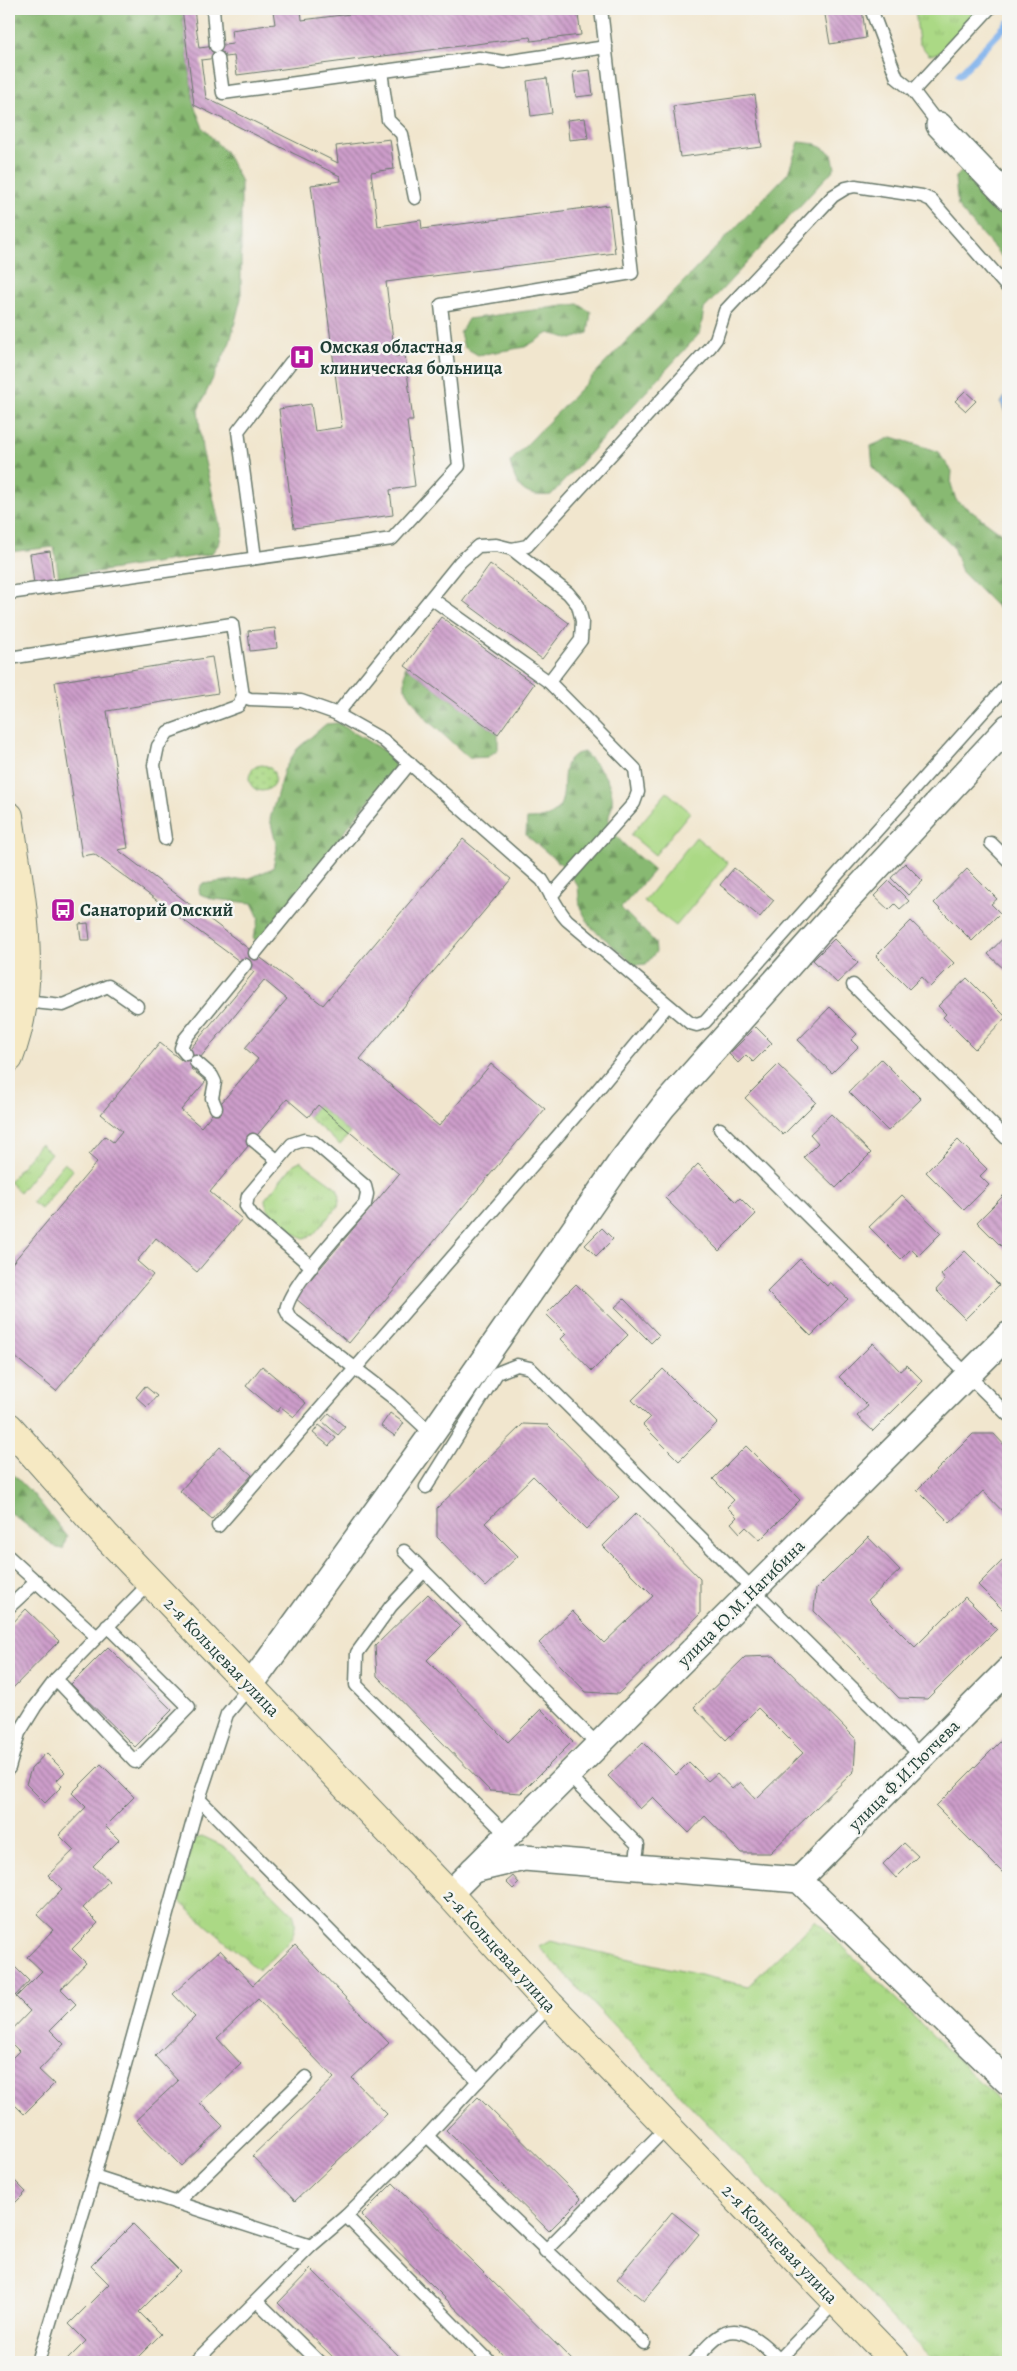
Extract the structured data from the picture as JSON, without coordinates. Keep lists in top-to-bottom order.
{
  "streets": {
    "main road": ["2-я Кольцевая улица"],
    "street": ["улица Ю.М.Нагибина", "улица Ф.И.Тютчева"]
  },
  "crossings": [
    ["улица Ю.М.Нагибина", "2-я Кольцевая улица"]
  ],
  "places": {
    "hospital": ["Омская областная клиническая больница"],
    "bus stop": ["Санаторий Омский"]
  }
}
